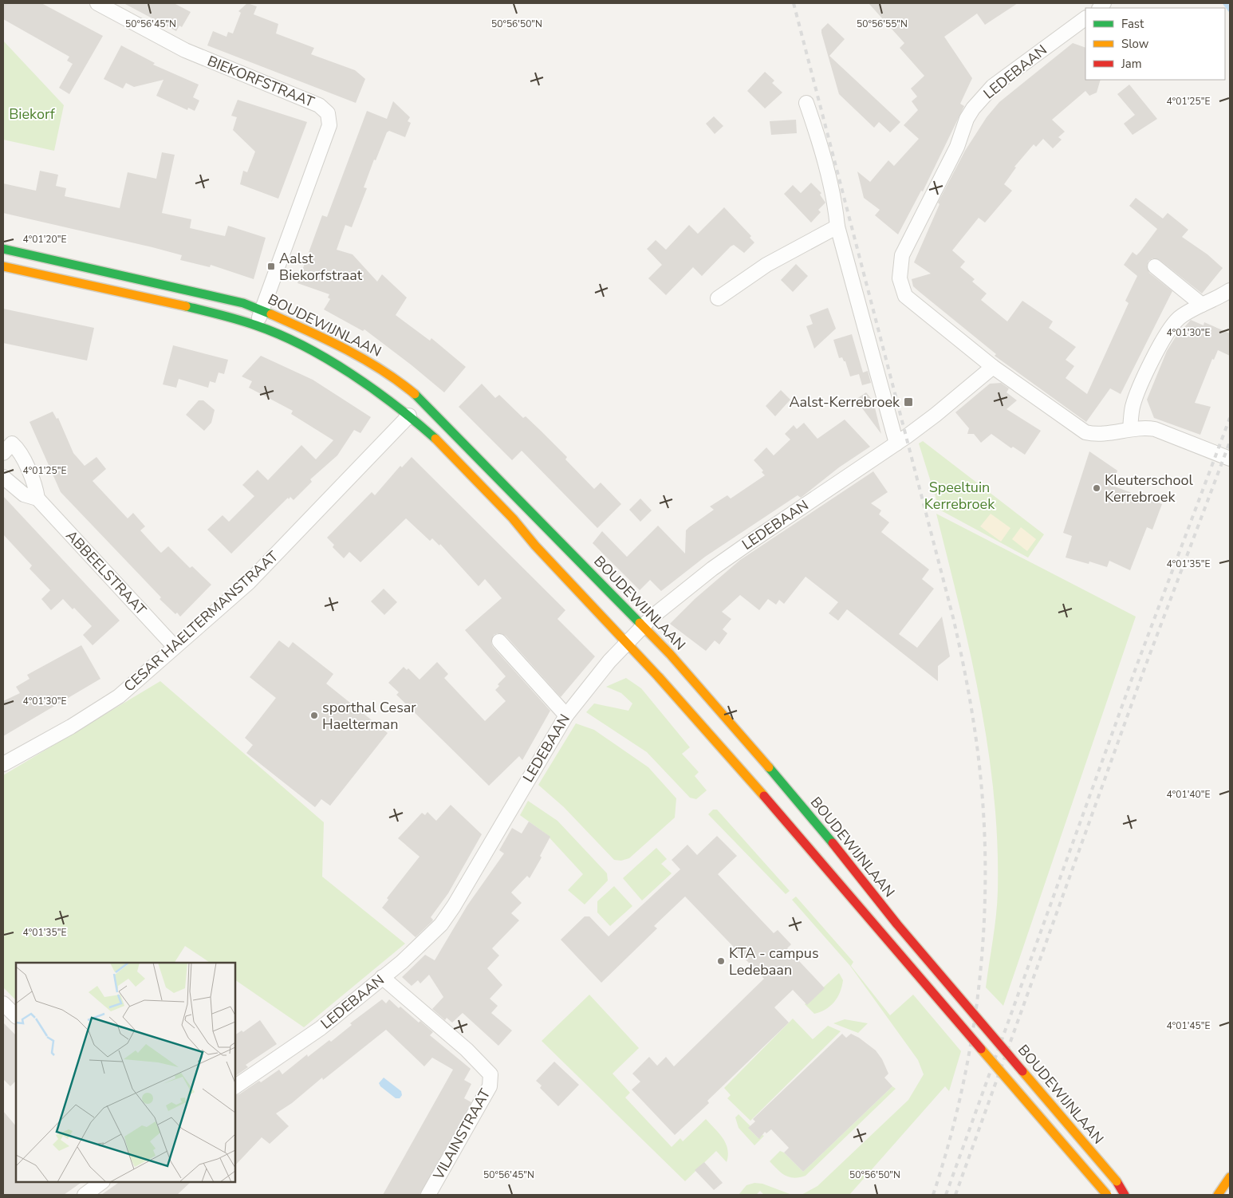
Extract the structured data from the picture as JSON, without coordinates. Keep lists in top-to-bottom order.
{
  "streets": {
    "main road": ["BOUDEWIJNLAAN"],
    "street": [
      "LEDEBAAN",
      "BIEKORFSTRAAT",
      "ABBEELSTRAAT",
      "CESAR HAELTERMANSTRAAT",
      "VILAINSTRAAT"
    ]
  },
  "crossings": [
    ["LEDEBAAN", "BOUDEWIJNLAAN"],
    ["LEDEBAAN", "VILAINSTRAAT"],
    ["BIEKORFSTRAAT", "BOUDEWIJNLAAN"],
    ["BOUDEWIJNLAAN", "CESAR HAELTERMANSTRAAT"],
    ["ABBEELSTRAAT", "CESAR HAELTERMANSTRAAT"]
  ],
  "parks": ["Biekorf", "Speeltuin Kerrebroek"],
  "places": {
    "transit": ["Aalst Biekorfstraat", "Aalst-Kerrebroek"],
    "other": ["Kleuterschool Kerrebroek", "sporthal Cesar Haelterman", "KTA - campus Ledebaan"]
  },
  "legend": ["Fast", "Slow", "Jam"],
  "coordinates": [
    "50°56'45\"N",
    "50°56'50\"N",
    "50°56'55\"N",
    "4°01'25\"E",
    "4°01'20\"E",
    "4°01'30\"E",
    "4°01'35\"E",
    "4°01'40\"E",
    "4°01'45\"E"
  ]
}
